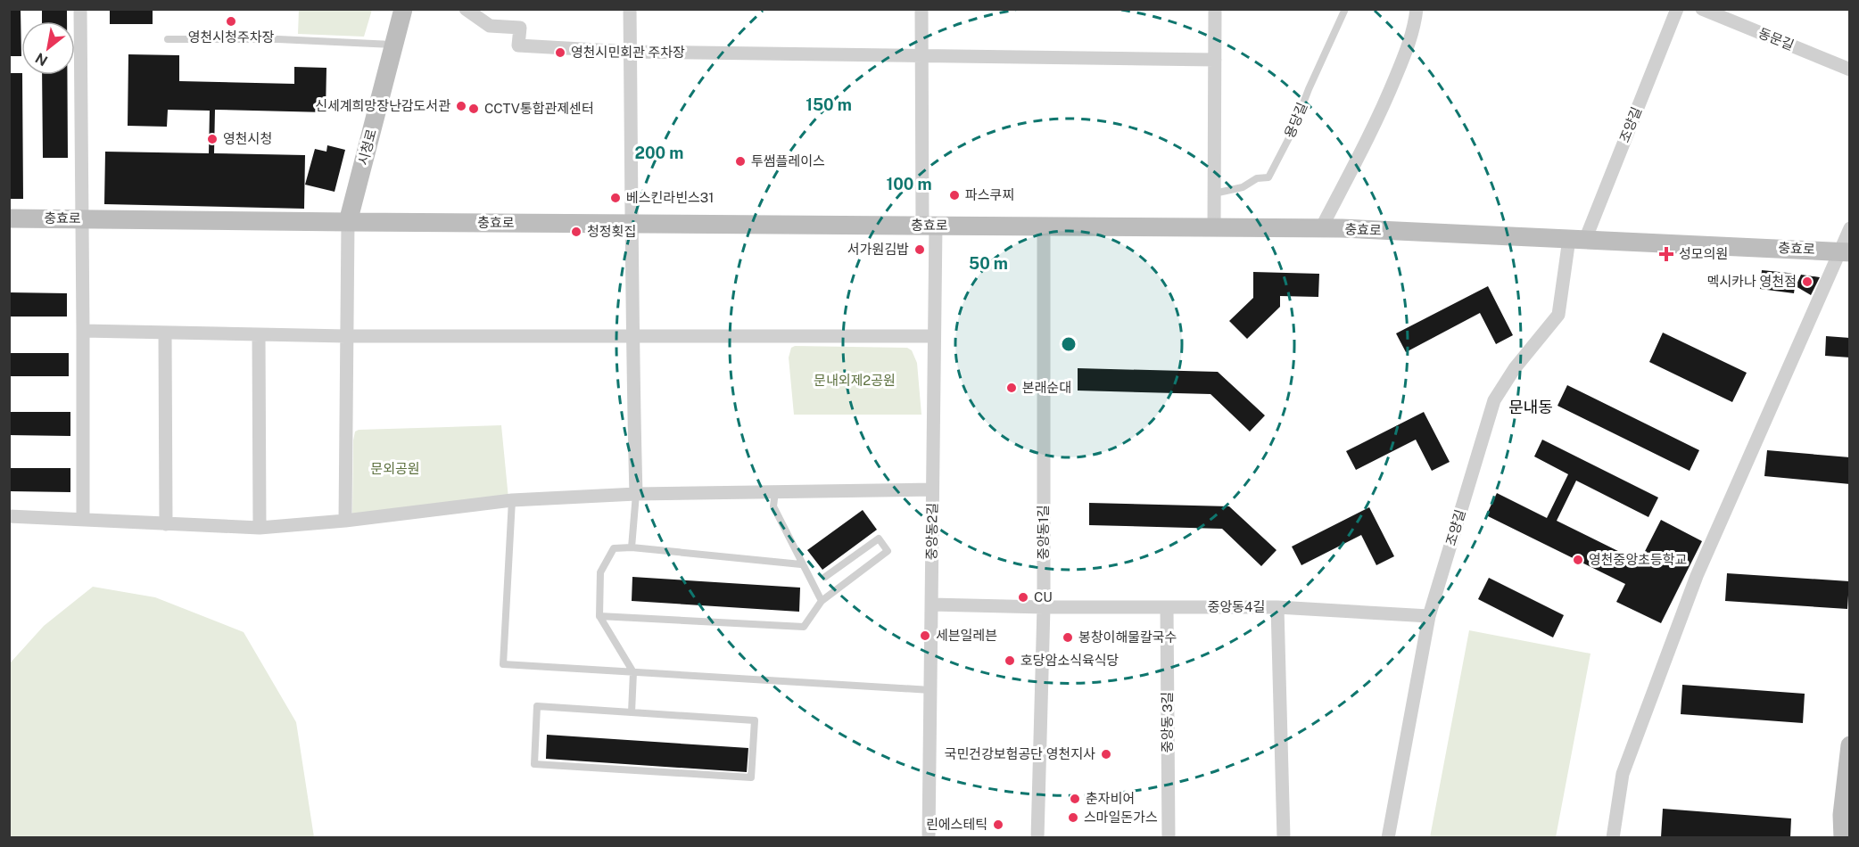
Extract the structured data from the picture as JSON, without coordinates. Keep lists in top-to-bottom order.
{
  "streets": {
    "street": [
      "동문길",
      "조양길",
      "시청로",
      "충효로",
      "중앙동2길",
      "중앙동1길",
      "중앙동4길",
      "중앙동 3길"
    ],
    "lane": ["용당길"]
  },
  "crossings": [
    ["조양길", "충효로"],
    ["조양길", "중앙동4길"],
    ["시청로", "충효로"],
    ["충효로", "중앙동2길"],
    ["충효로", "중앙동1길"],
    ["중앙동2길", "중앙동4길"],
    ["중앙동1길", "중앙동4길"],
    ["중앙동4길", "중앙동 3길"]
  ],
  "districts": ["문내동"],
  "parks": ["문내외제2공원", "문외공원"],
  "places": {
    "other": [
      "영천시청주차장",
      "영천시민회관 주차장",
      "신세계희망장난감도서관",
      "CCTV통합관제센터",
      "영천시청",
      "투썸플레이스",
      "파스쿠찌",
      "베스킨라빈스31",
      "청정횟집",
      "서가원김밥",
      "멕시카나 영천점",
      "본래순대",
      "영천중앙초등학교",
      "CU",
      "세븐일레븐",
      "봉창이해물칼국수",
      "호당암소식육식당",
      "국민건강보험공단 영천지사",
      "춘자비어",
      "스마일돈가스",
      "린에스테틱"
    ],
    "health": ["성모의원"]
  },
  "north": "bottom left",
  "rings": [
    "150 m",
    "200 m",
    "100 m",
    "50 m"
  ]
}
